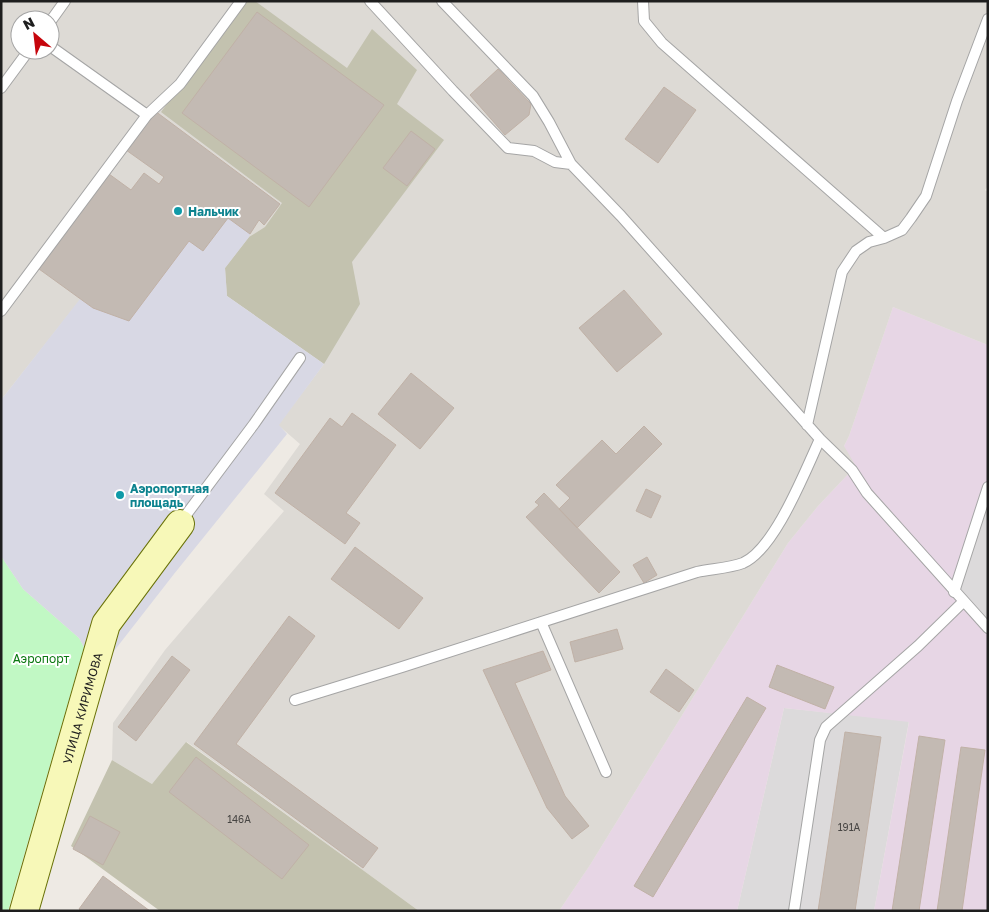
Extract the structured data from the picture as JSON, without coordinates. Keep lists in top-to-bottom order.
{
  "streets": {
    "main road": ["УЛИЦА КИРИМОВА"]
  },
  "parks": ["Аэропорт"],
  "places": ["Нальчик", "Аэропортная площадь"],
  "house_numbers": ["146А", "191А"],
  "north": "top left"
}
